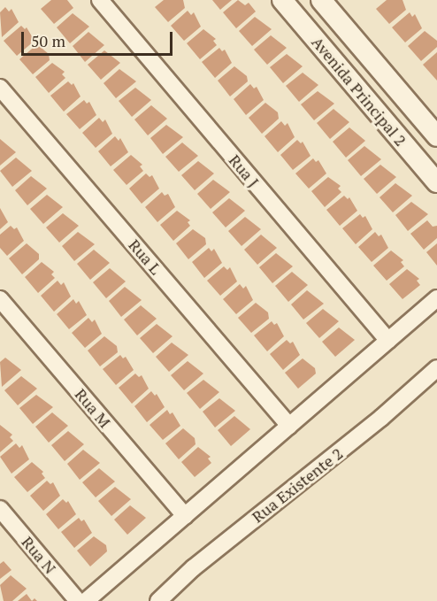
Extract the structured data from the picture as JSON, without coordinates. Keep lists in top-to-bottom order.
{
  "streets": {
    "street": [
      "Avenida Principal 2",
      "Rua J",
      "Rua L",
      "Rua M",
      "Rua Existente 2",
      "Rua N"
    ]
  },
  "scale_bar": "50 m"
}
